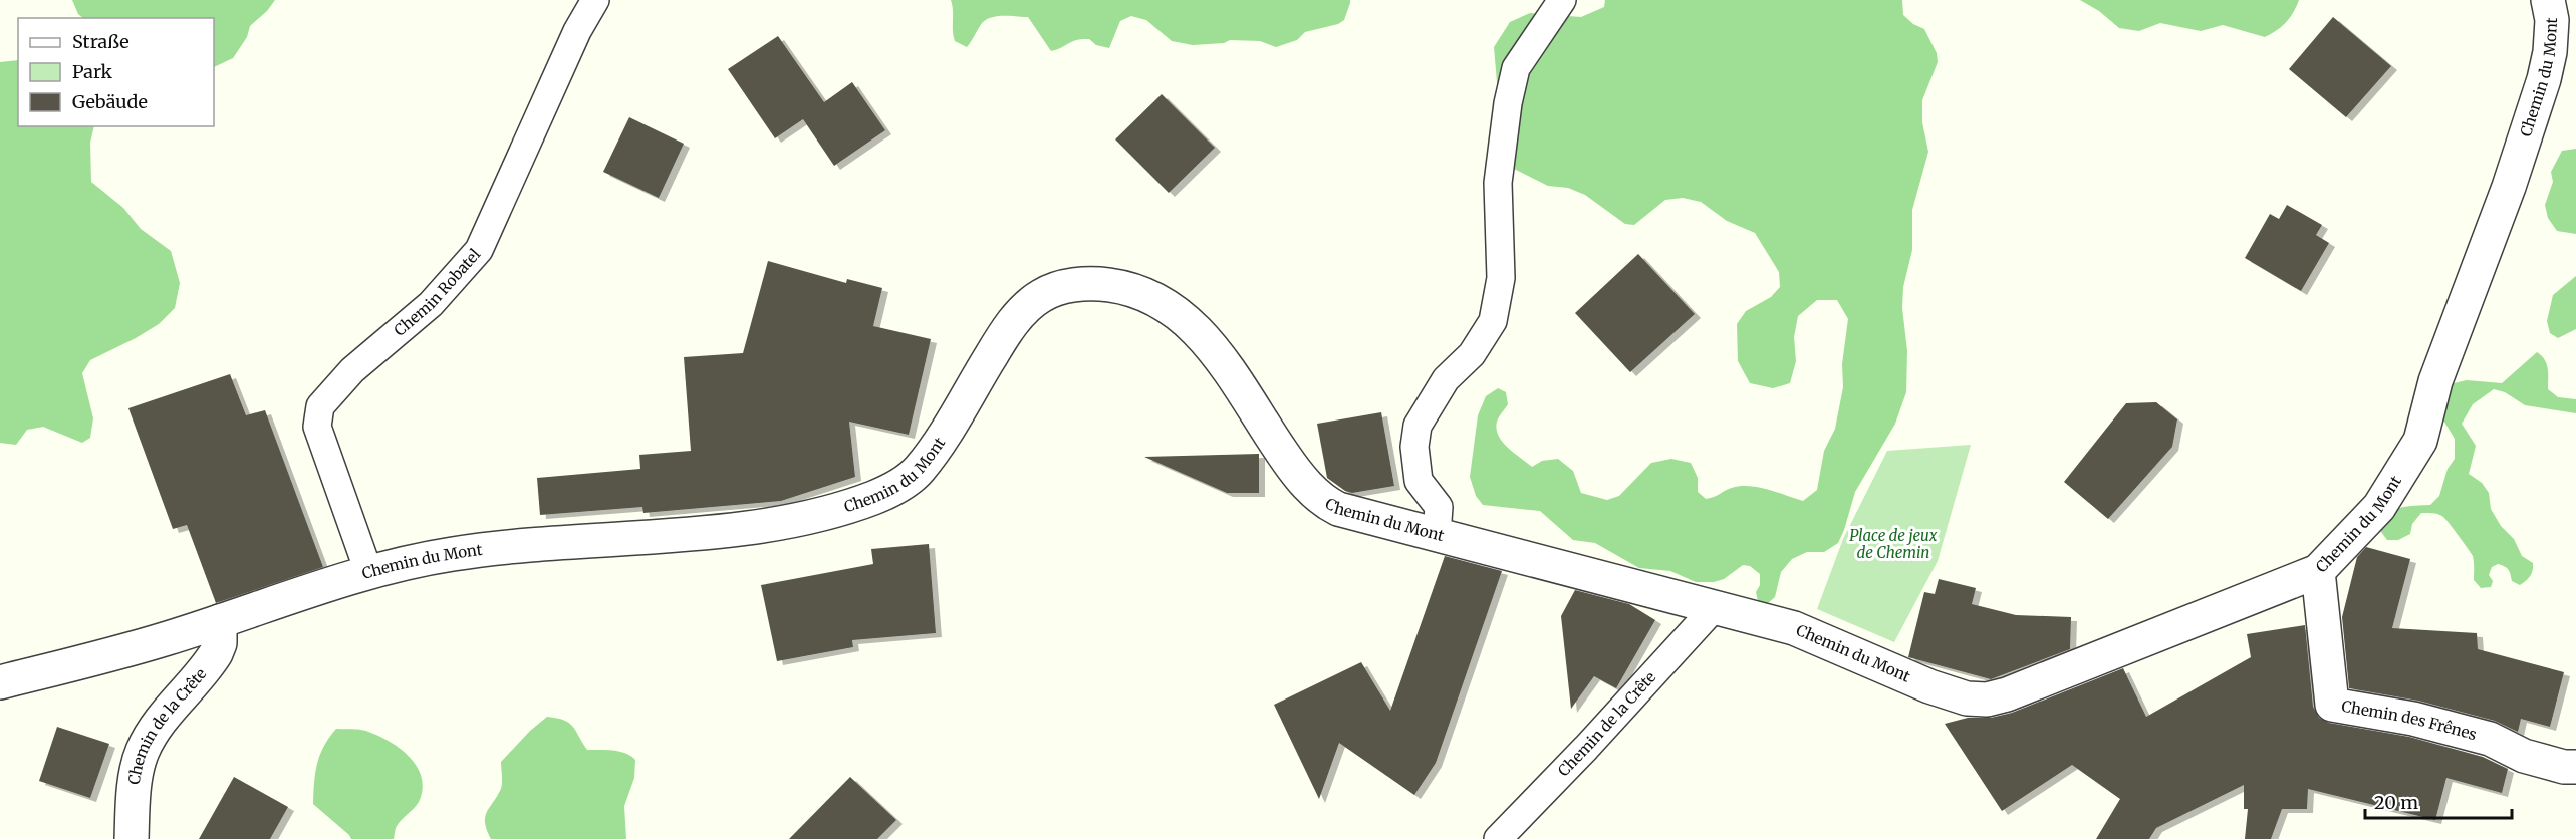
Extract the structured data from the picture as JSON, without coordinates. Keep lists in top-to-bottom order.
{
  "streets": {
    "street": ["Chemin du Mont", "Chemin des Frênes", "Chemin de la Crête"],
    "lane": ["Chemin Robatel"]
  },
  "crossings": [
    ["Chemin du Mont", "Chemin Robatel"],
    ["Chemin du Mont", "Chemin des Frênes"],
    ["Chemin du Mont", "Chemin de la Crête"]
  ],
  "parks": ["Place de jeux de Chemin"],
  "legend": ["Straße", "Park", "Gebäude"],
  "scale_bar": "20 m"
}
